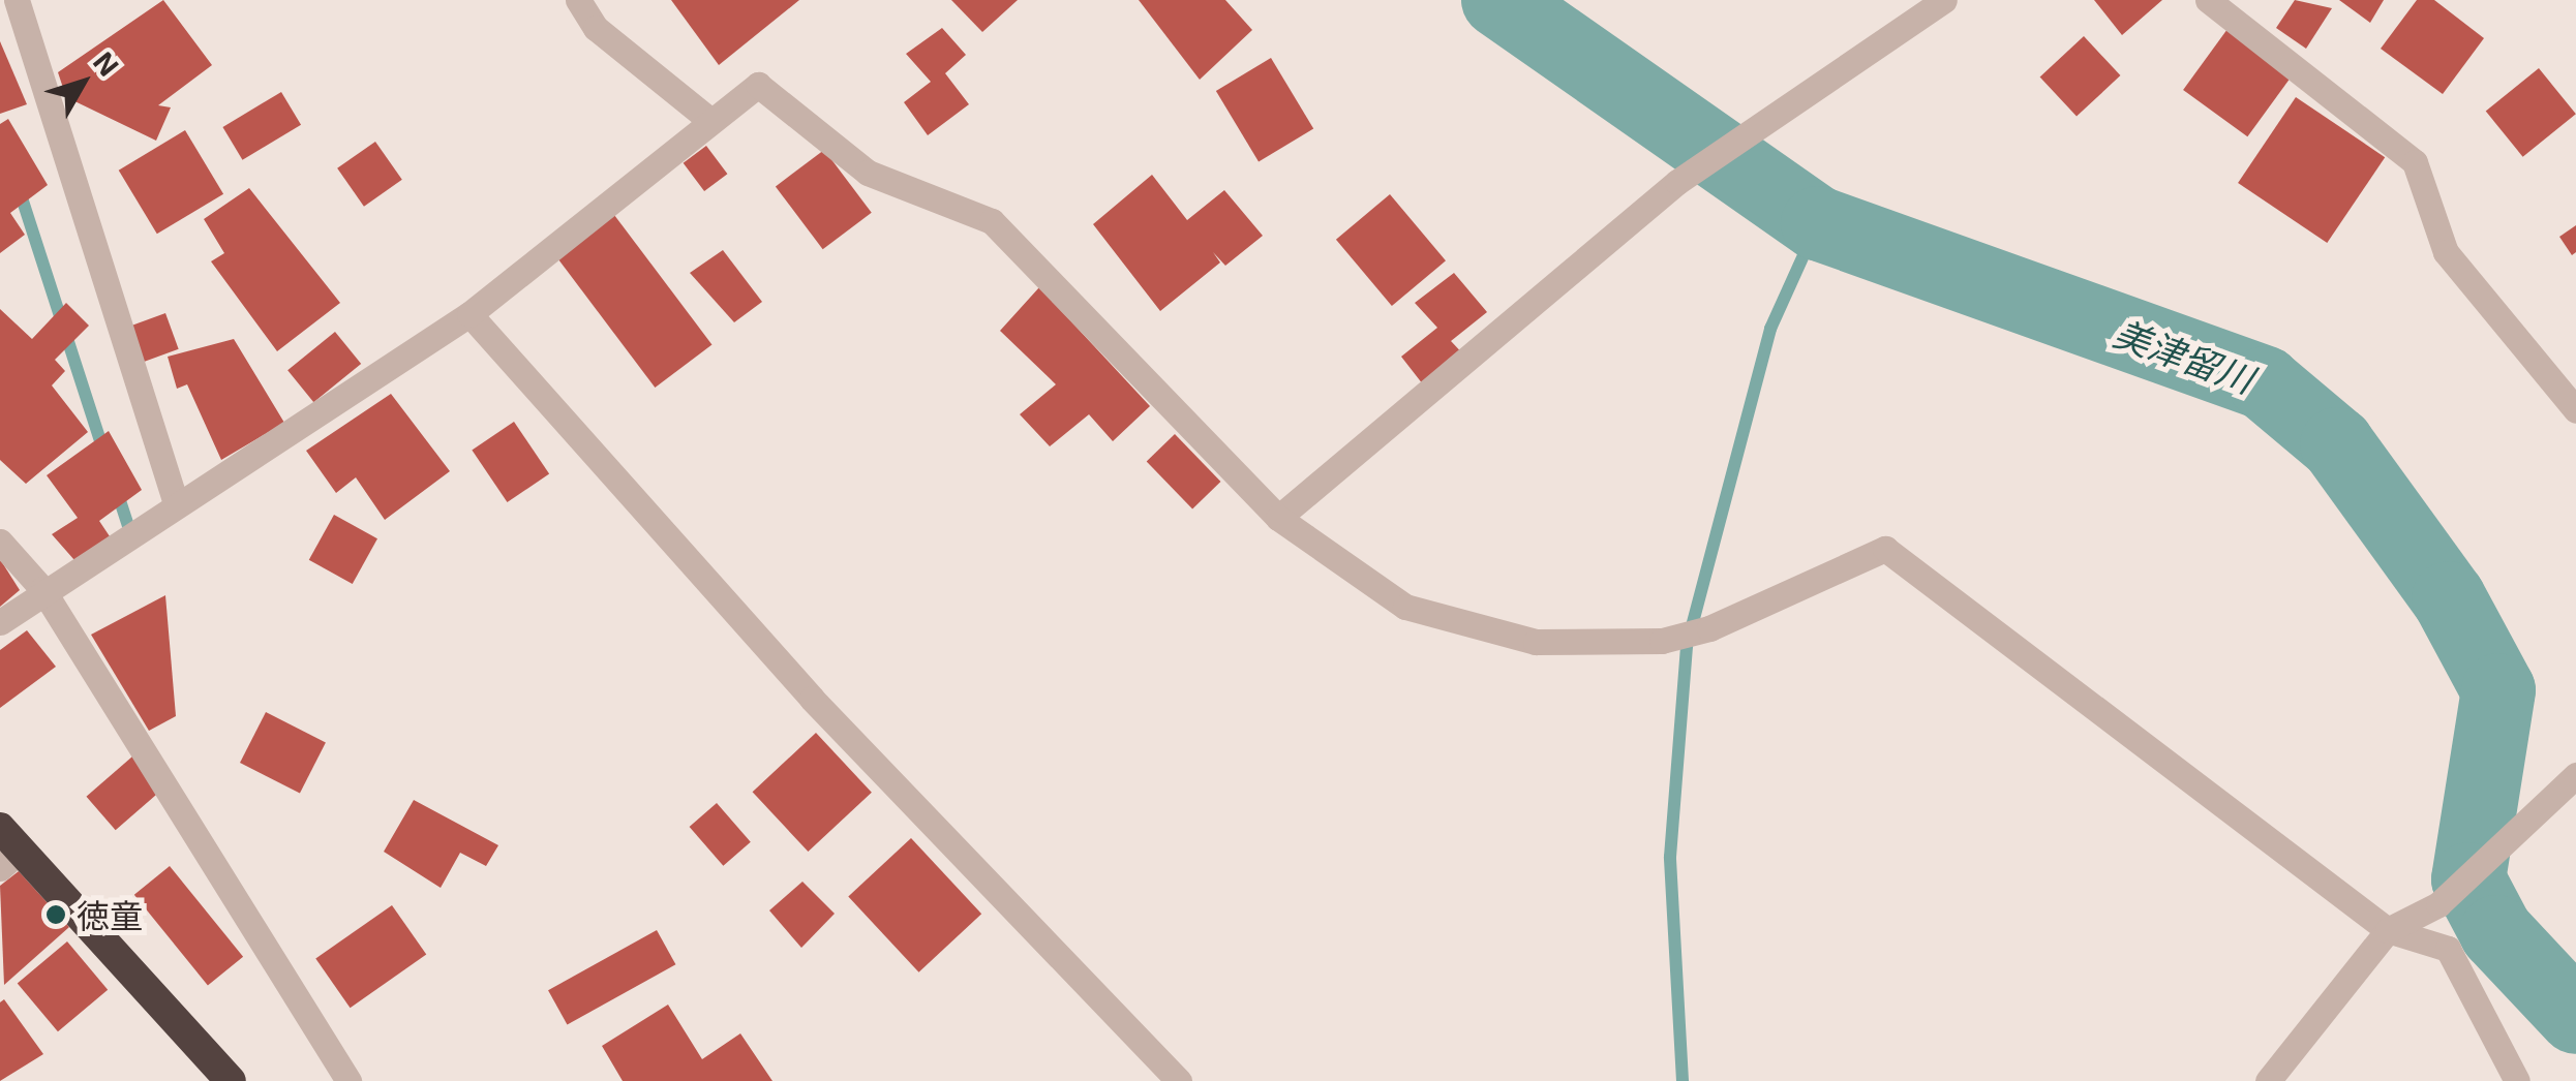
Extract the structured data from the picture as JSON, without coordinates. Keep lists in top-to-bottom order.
{
  "water": ["美津留川"],
  "places": ["徳童"],
  "north": "top right"
}
